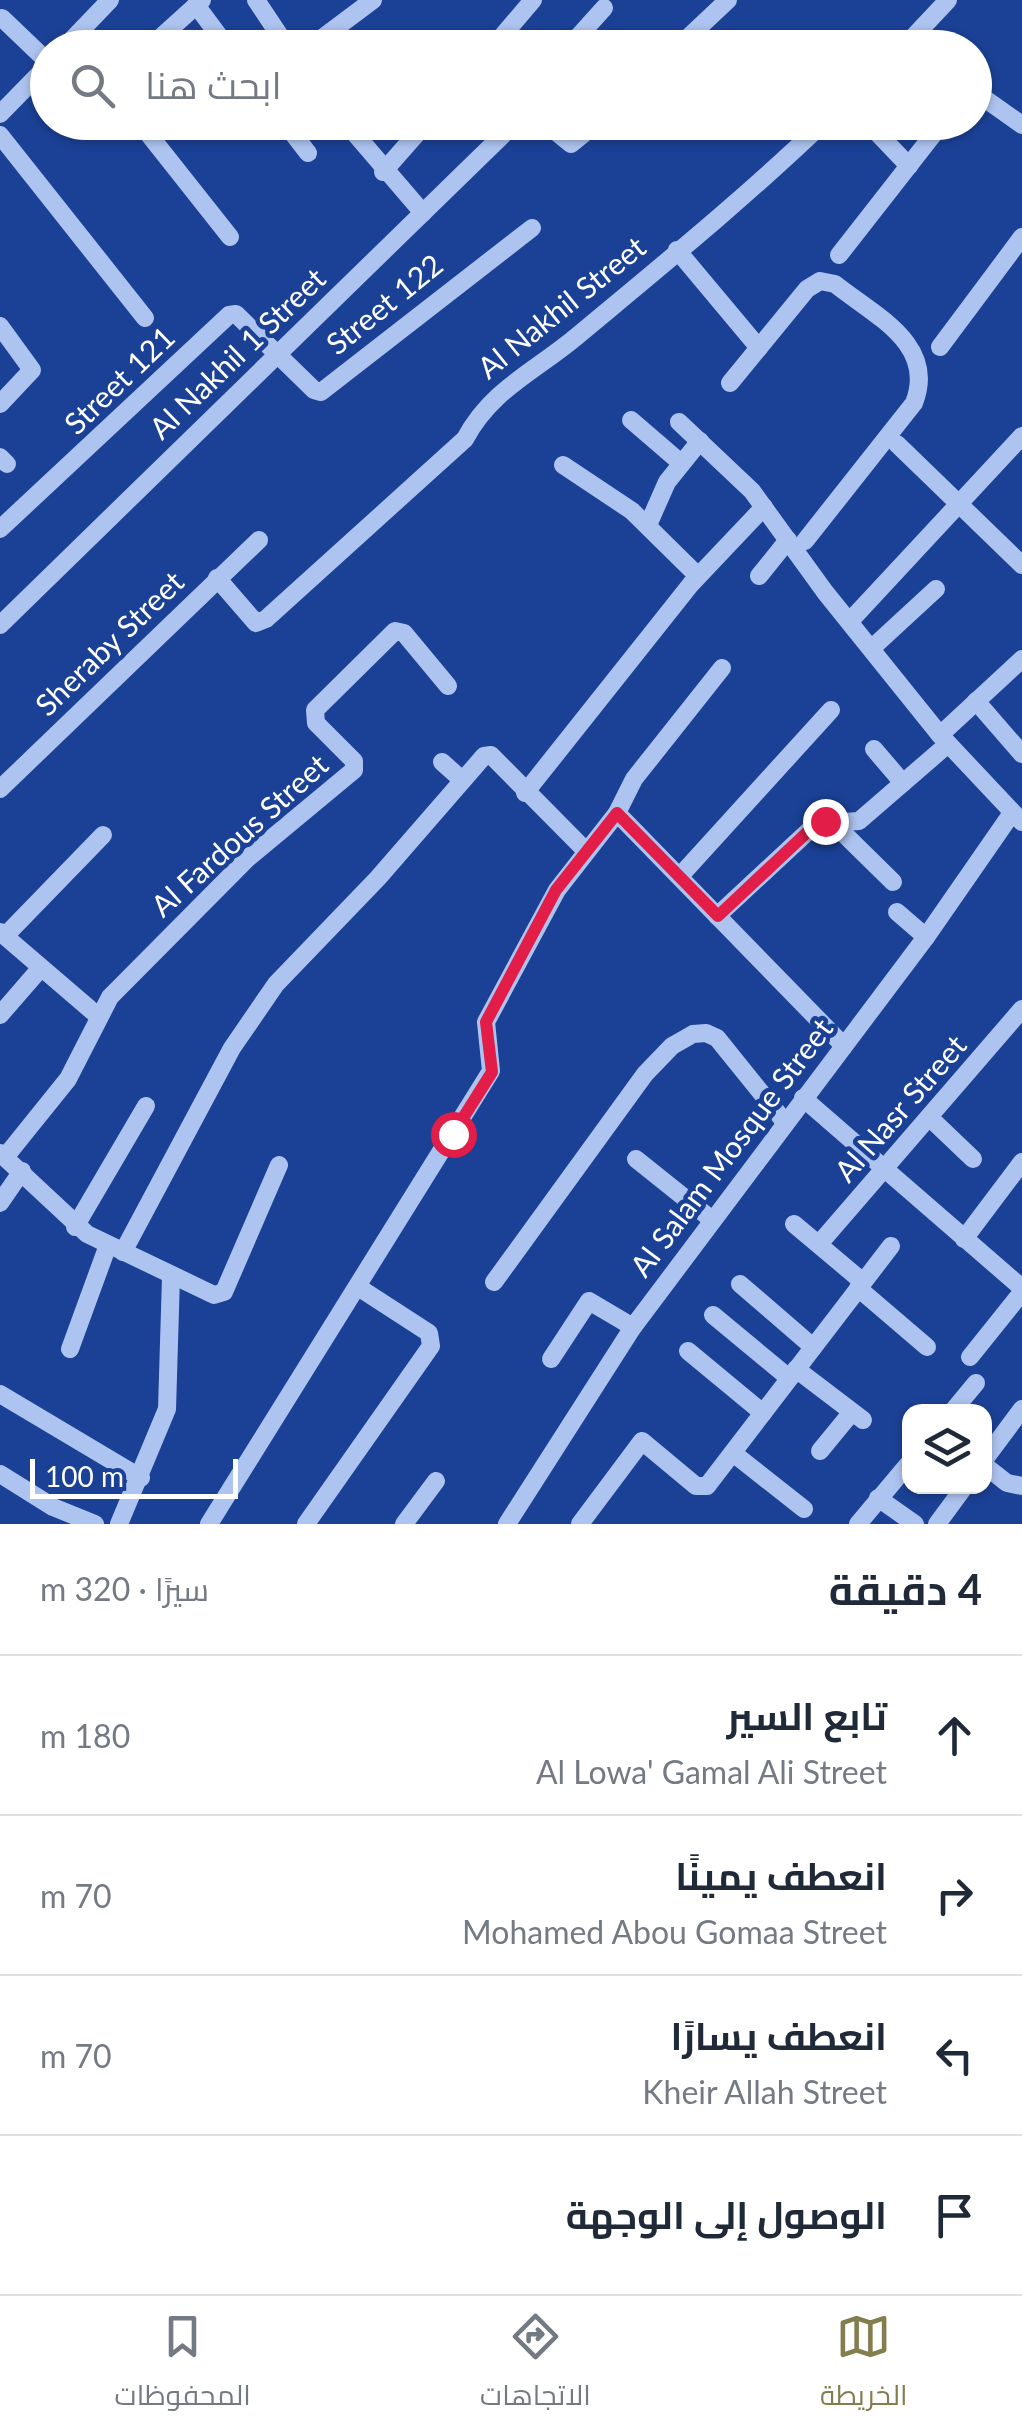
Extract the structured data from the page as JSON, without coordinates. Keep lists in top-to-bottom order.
{
  "streets": {
    "street": [
      "Street 122",
      "Al Nakhil Street",
      "Al Nakhil 1 Street",
      "Street 121",
      "Sheraby Street",
      "Al Fardous Street",
      "Al Nasr Street",
      "Al Salam Mosque Street"
    ]
  },
  "crossings": [
    ["Street 122", "Al Nakhil 1 Street"],
    ["Street 122", "Street 121"],
    ["Al Nakhil Street", "Sheraby Street"],
    ["Al Nakhil 1 Street", "Street 121"]
  ],
  "scale_bar": "100 m",
  "page": {
    "search": "ابحث هنا",
    "scale": "100 m",
    "heading": ["4 دقيقة", "سيرًا · 320 m"],
    "list": [
      ["تابع السير", "Al Lowa' Gamal Ali Street", "180 m"],
      ["انعطف يمينًا", "Mohamed Abou Gomaa Street", "70 m"],
      ["انعطف يسارًا", "Kheir Allah Street", "70 m"],
      "الوصول إلى الوجهة"
    ],
    "nav": ["الخريطة", "الاتجاهات", "المحفوظات"]
  }
}
